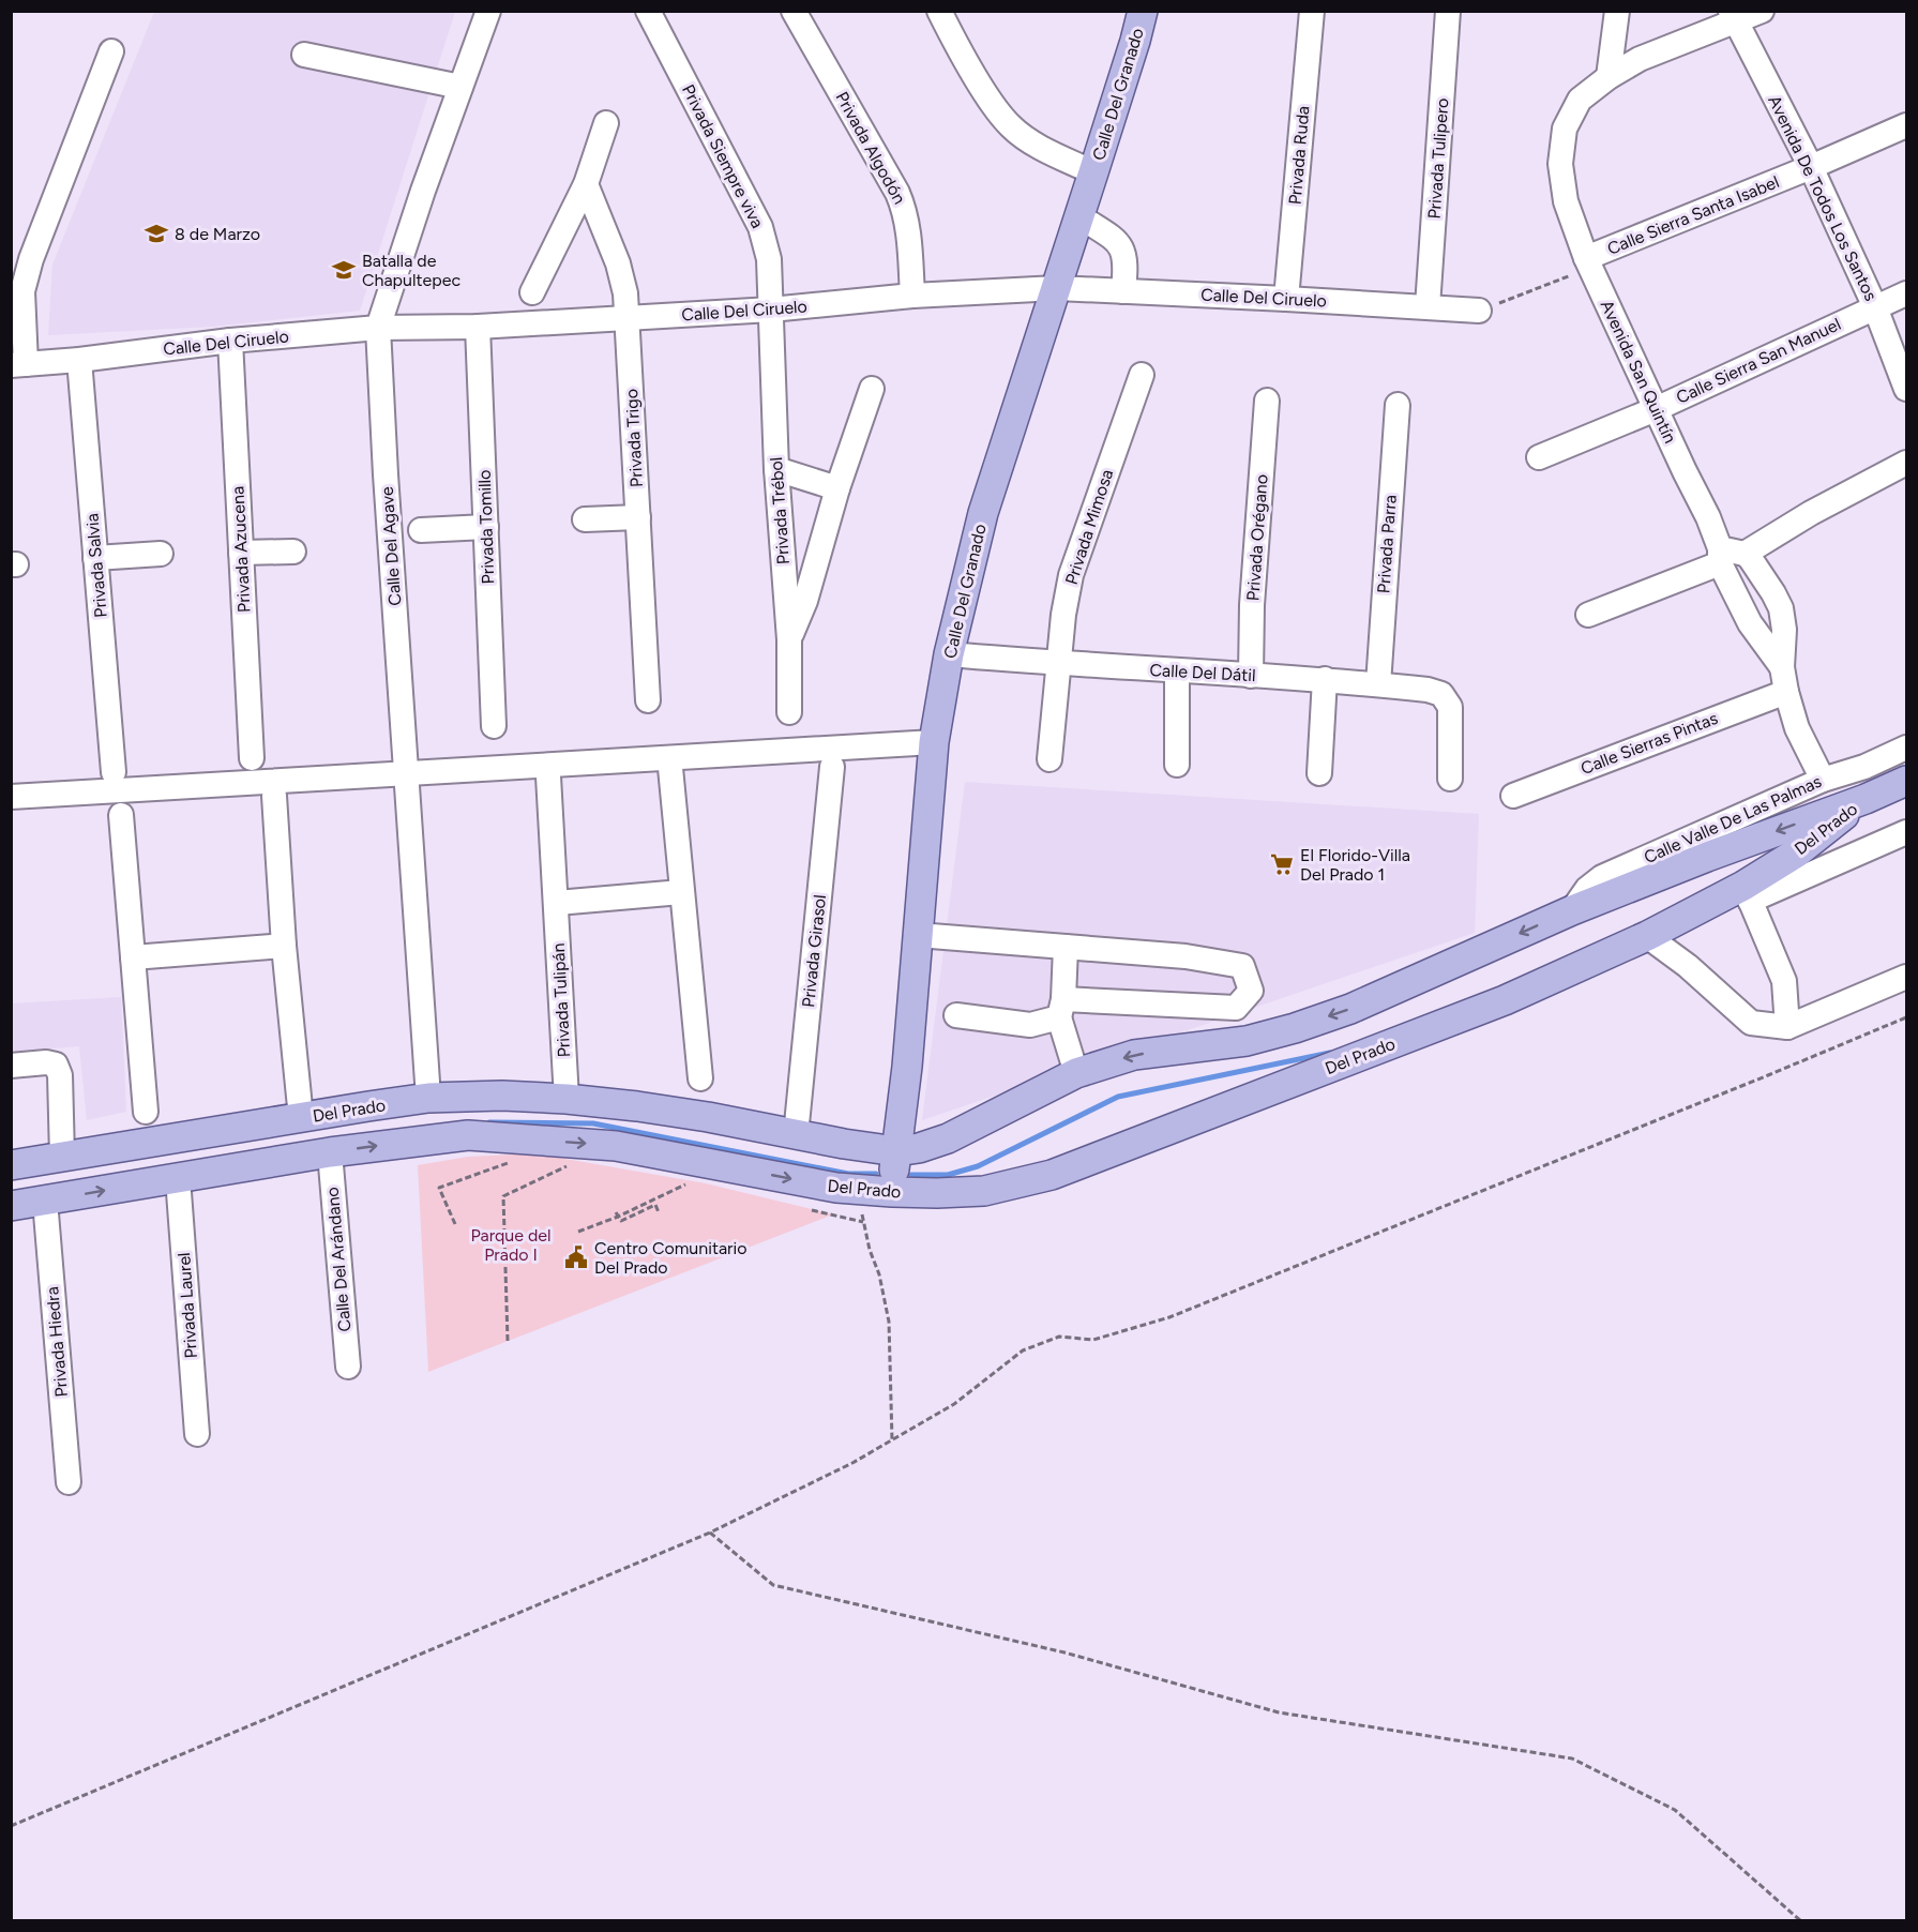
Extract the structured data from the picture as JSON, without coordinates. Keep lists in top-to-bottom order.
{
  "streets": {
    "main road": ["Calle Del Granado", "Del Prado"],
    "street": [
      "Privada Algodón",
      "Privada Ruda",
      "Privada Siempre viva",
      "Privada Tulipero",
      "Avenida De Todos Los Santos",
      "Calle Sierra Santa Isabel",
      "Calle Del Ciruelo",
      "Calle Sierra San Manuel",
      "Avenida San Quintín",
      "Privada Trigo",
      "Privada Trébol",
      "Privada Tomillo",
      "Privada Mimosa",
      "Privada Orégano",
      "Privada Parra",
      "Calle Del Agave",
      "Privada Azucena",
      "Privada Salvia",
      "Calle Del Dátil",
      "Calle Sierras Pintas",
      "Calle Valle De Las Palmas",
      "Privada Girasol",
      "Privada Tulipán",
      "Calle Del Arándano",
      "Privada Laurel",
      "Privada Hiedra"
    ]
  },
  "crossings": [
    ["Calle Del Granado", "Calle Del Ciruelo"],
    ["Calle Del Granado", "Calle Del Dátil"],
    ["Calle Del Granado", "Del Prado"],
    ["Privada Algodón", "Calle Del Ciruelo"],
    ["Privada Ruda", "Calle Del Ciruelo"],
    ["Privada Siempre viva", "Calle Del Ciruelo"],
    ["Privada Siempre viva", "Privada Trébol"],
    ["Privada Tulipero", "Calle Del Ciruelo"],
    ["Avenida De Todos Los Santos", "Calle Sierra Santa Isabel"],
    ["Avenida De Todos Los Santos", "Calle Sierra San Manuel"],
    ["Avenida De Todos Los Santos", "Avenida San Quintín"],
    ["Calle Sierra Santa Isabel", "Avenida San Quintín"],
    ["Calle Del Ciruelo", "Privada Trigo"],
    ["Calle Del Ciruelo", "Privada Trébol"],
    ["Calle Del Ciruelo", "Privada Tomillo"],
    ["Calle Del Ciruelo", "Calle Del Agave"],
    ["Calle Del Ciruelo", "Privada Azucena"],
    ["Calle Del Ciruelo", "Privada Salvia"],
    ["Calle Sierra San Manuel", "Avenida San Quintín"],
    ["Privada Mimosa", "Calle Del Dátil"],
    ["Privada Orégano", "Calle Del Dátil"],
    ["Privada Parra", "Calle Del Dátil"],
    ["Calle Del Agave", "Del Prado"],
    ["Calle Valle De Las Palmas", "Del Prado"],
    ["Del Prado", "Privada Girasol"],
    ["Del Prado", "Privada Tulipán"],
    ["Del Prado", "Calle Del Arándano"],
    ["Del Prado", "Privada Laurel"],
    ["Del Prado", "Privada Hiedra"]
  ],
  "parks": ["Parque del Prado I"],
  "places": {
    "school or university": ["8 de Marzo", "Batalla de Chapultepec"],
    "supermarket": ["El Florido-Villa Del Prado 1"],
    "public building": ["Centro Comunitario Del Prado"]
  }
}
